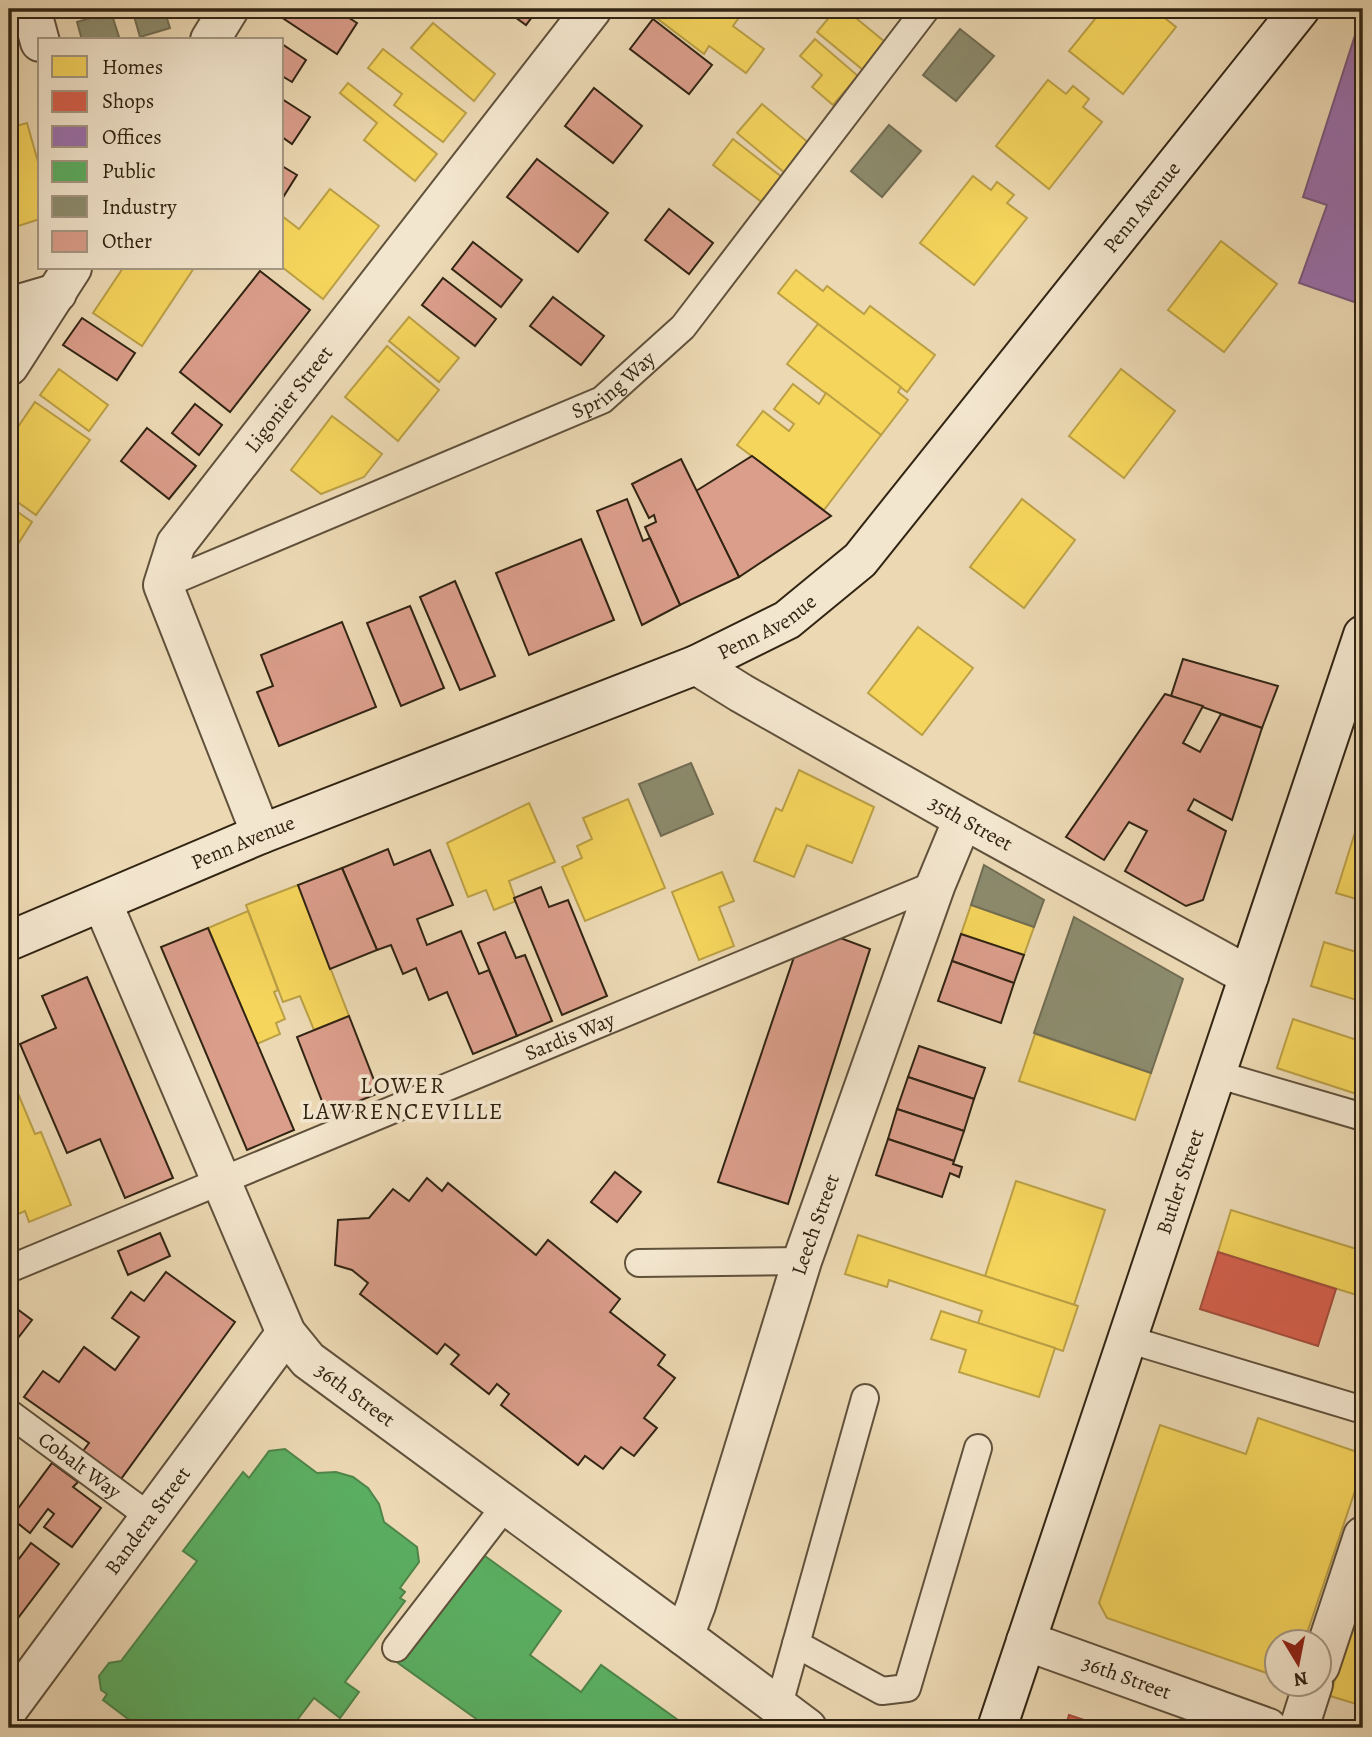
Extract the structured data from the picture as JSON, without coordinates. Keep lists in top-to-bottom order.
{
  "streets": {
    "street": [
      "Penn Avenue",
      "Ligonier Street",
      "35th Street",
      "Butler Street",
      "Leech Street",
      "36th Street",
      "Bandera Street"
    ],
    "lane": ["Spring Way", "Sardis Way", "Cobalt Way"]
  },
  "crossings": [
    ["Penn Avenue", "35th Street"],
    ["Penn Avenue", "36th Street"],
    ["Spring Way", "Ligonier Street"],
    ["35th Street", "Butler Street"],
    ["35th Street", "Leech Street"],
    ["Sardis Way", "Leech Street"],
    ["Sardis Way", "36th Street"],
    ["Butler Street", "36th Street"],
    ["Leech Street", "36th Street"],
    ["36th Street", "Bandera Street"],
    ["Cobalt Way", "Bandera Street"]
  ],
  "districts": ["LOWER LAWRENCEVILLE"],
  "legend": [
    "Homes",
    "Shops",
    "Offices",
    "Public",
    "Industry",
    "Other"
  ],
  "north": "bottom"
}
